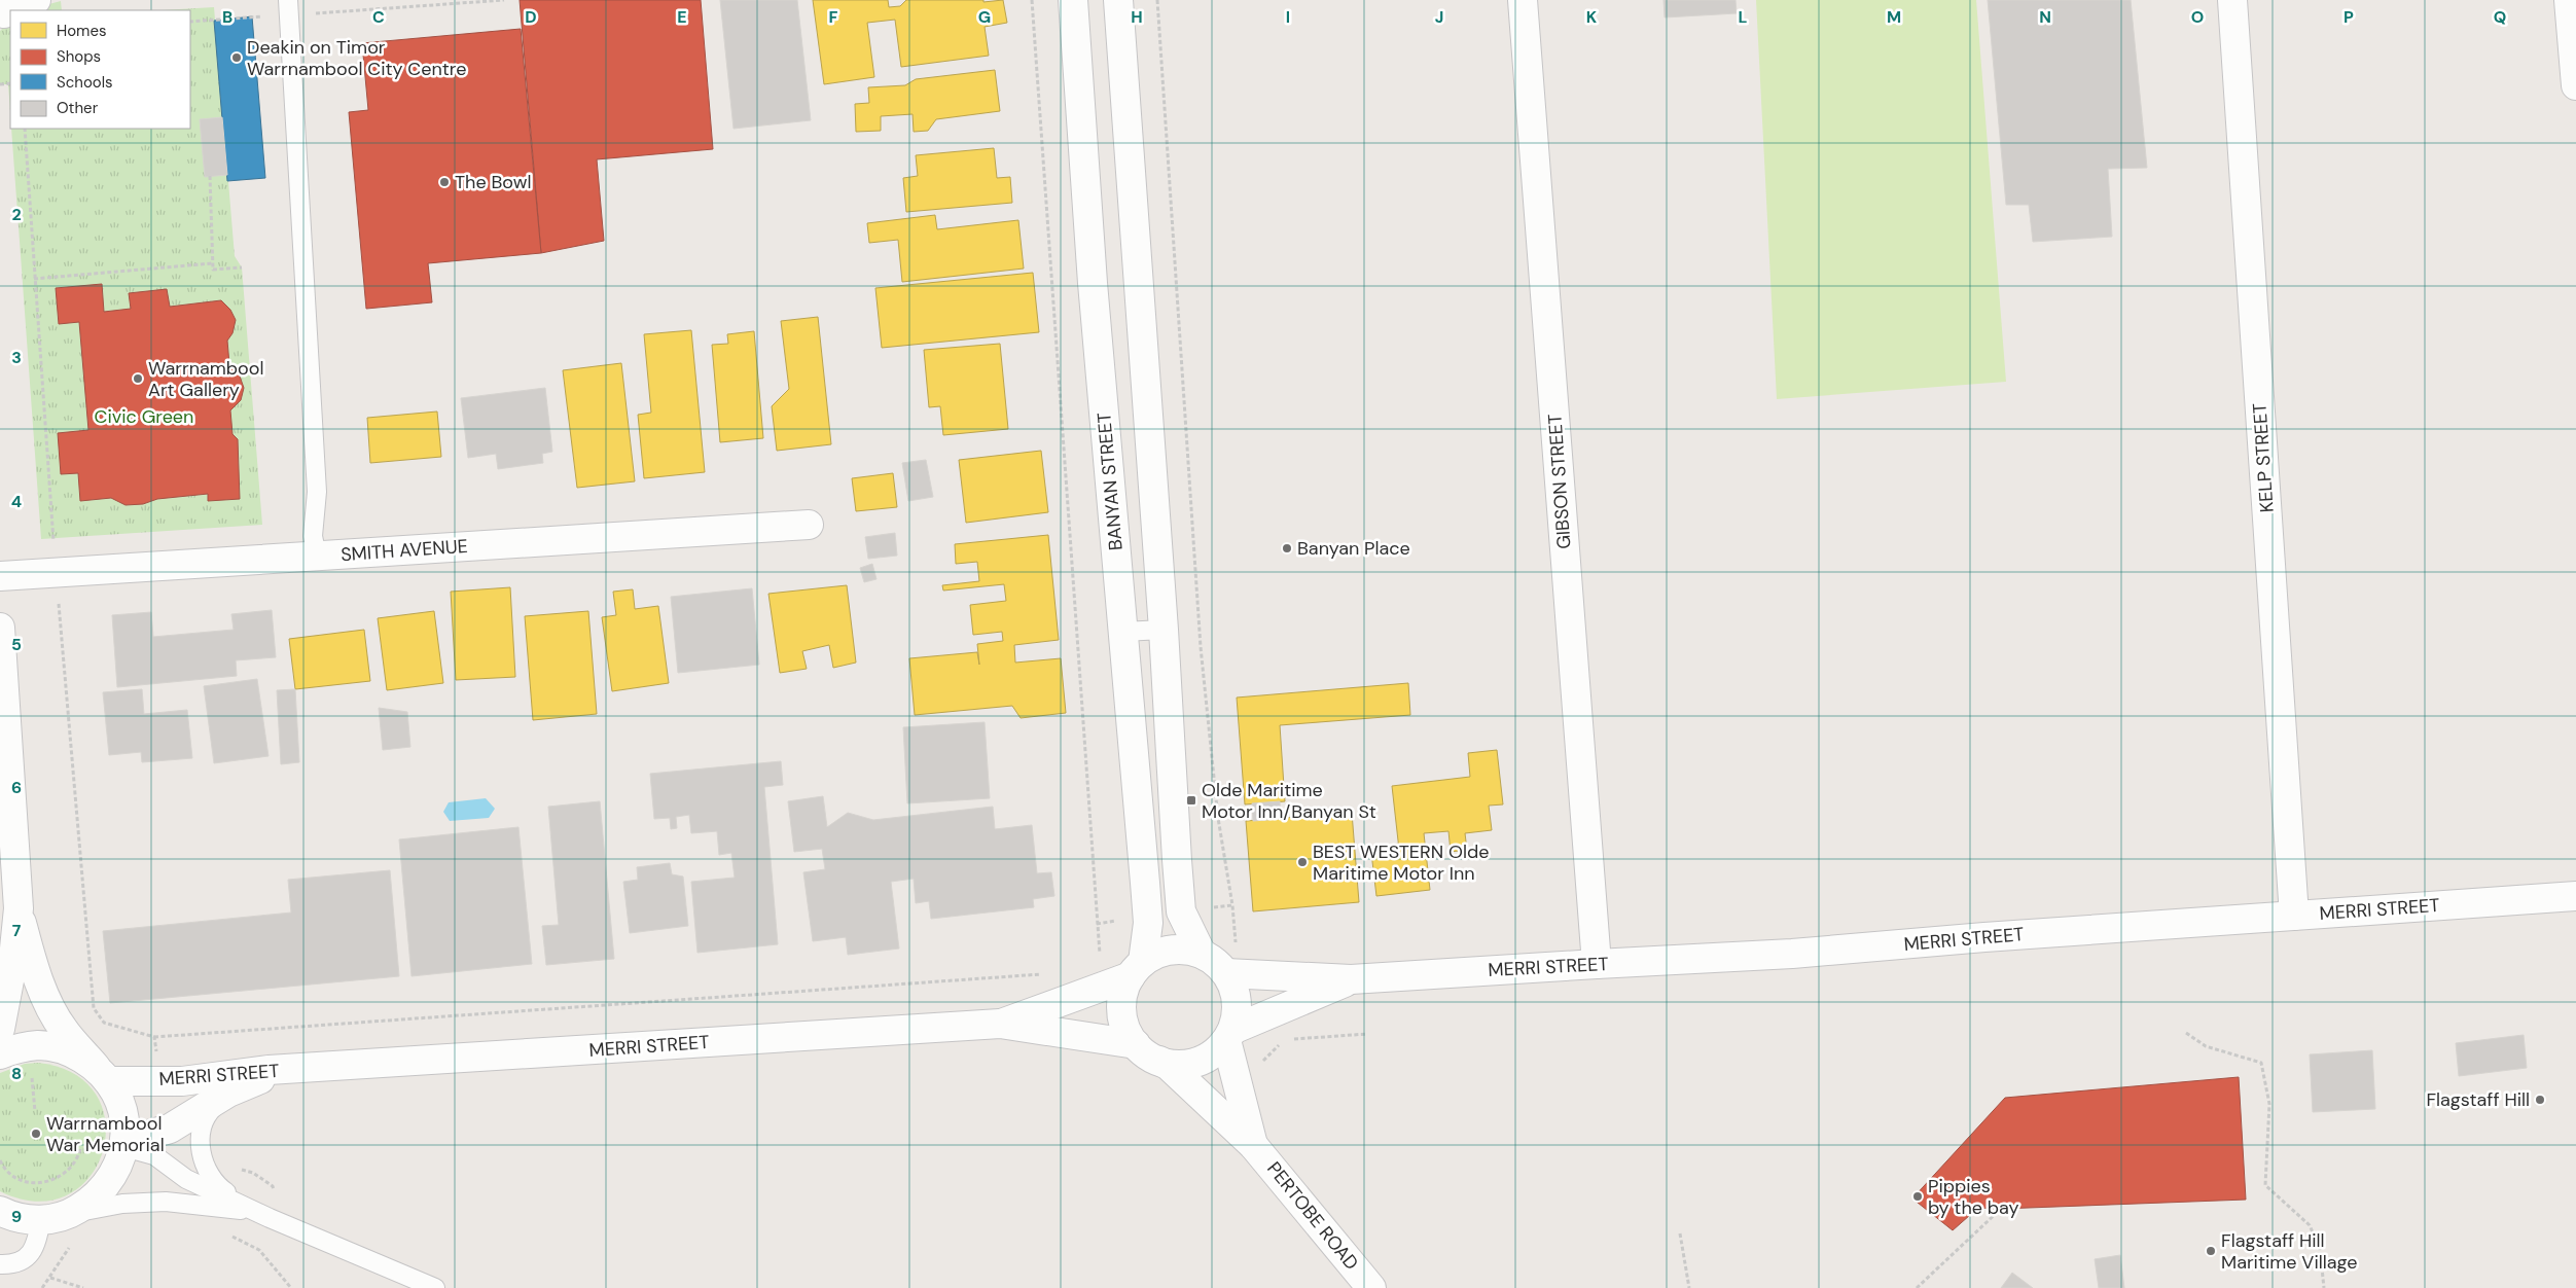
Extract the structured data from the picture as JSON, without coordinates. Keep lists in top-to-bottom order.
{
  "streets": {
    "street": [
      "KELP STREET",
      "BANYAN STREET",
      "GIBSON STREET",
      "SMITH AVENUE",
      "MERRI STREET",
      "PERTOBE ROAD"
    ]
  },
  "crossings": [
    ["KELP STREET", "MERRI STREET"],
    ["BANYAN STREET", "MERRI STREET"],
    ["BANYAN STREET", "PERTOBE ROAD"],
    ["GIBSON STREET", "MERRI STREET"],
    ["MERRI STREET", "PERTOBE ROAD"]
  ],
  "parks": ["Civic Green"],
  "places": {
    "other": [
      "Deakin on Timor Warrnambool City Centre",
      "The Bowl",
      "Warrnambool Art Gallery",
      "Banyan Place",
      "BEST WESTERN Olde Maritime Motor Inn",
      "Flagstaff Hill",
      "Warrnambool War Memorial",
      "Pippies by the bay",
      "Flagstaff Hill Maritime Village"
    ],
    "transit": ["Olde Maritime Motor Inn/Banyan St"]
  },
  "legend": [
    "Homes",
    "Shops",
    "Schools",
    "Other"
  ],
  "grid": {
    "columns": [
      "B",
      "C",
      "D",
      "E",
      "F",
      "G",
      "H",
      "I",
      "J",
      "K",
      "L",
      "M",
      "N",
      "O",
      "P",
      "Q"
    ],
    "rows": [
      "2",
      "3",
      "4",
      "5",
      "6",
      "7",
      "8",
      "9"
    ]
  }
}
